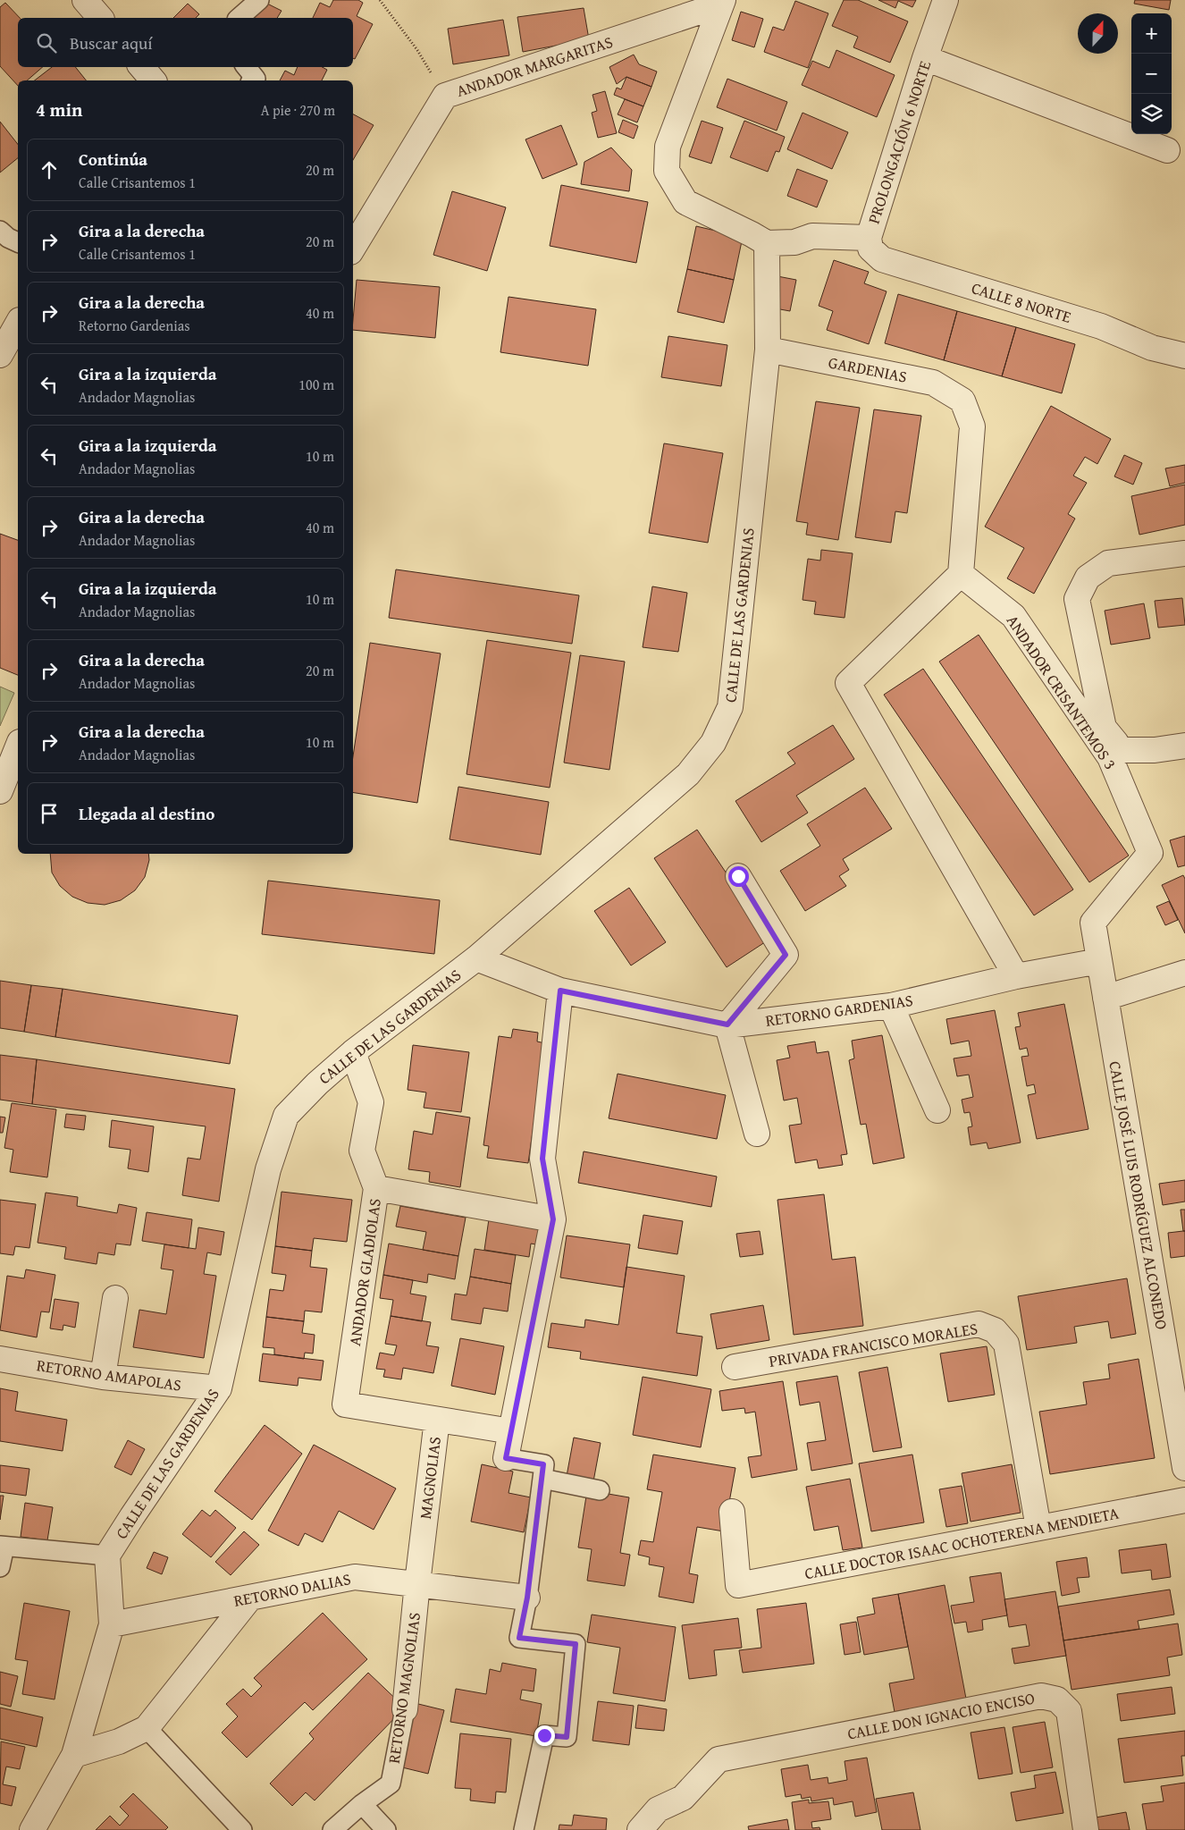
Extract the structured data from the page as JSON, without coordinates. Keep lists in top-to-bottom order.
{
  "streets": {
    "street": [
      "ANDADOR MARGARITAS",
      "PROLONGACIÓN 6 NORTE",
      "CALLE 8 NORTE",
      "GARDENIAS",
      "CALLE DE LAS GARDENIAS",
      "ANDADOR CRISANTEMOS 3",
      "RETORNO GARDENIAS",
      "CALLE JOSÉ LUIS RODRÍGUEZ ALCONEDO",
      "ANDADOR GLADIOLAS",
      "PRIVADA FRANCISCO MORALES",
      "RETORNO AMAPOLAS",
      "MAGNOLIAS",
      "CALLE DOCTOR ISAAC OCHOTERENA MENDIETA",
      "RETORNO DALIAS",
      "RETORNO MAGNOLIAS",
      "CALLE DON IGNACIO ENCISO"
    ]
  },
  "crossings": [
    ["PROLONGACIÓN 6 NORTE", "CALLE 8 NORTE"],
    ["PROLONGACIÓN 6 NORTE", "CALLE DE LAS GARDENIAS"],
    ["GARDENIAS", "CALLE DE LAS GARDENIAS"],
    ["GARDENIAS", "ANDADOR CRISANTEMOS 3"],
    ["CALLE DE LAS GARDENIAS", "RETORNO GARDENIAS"],
    ["CALLE DE LAS GARDENIAS", "ANDADOR GLADIOLAS"],
    ["CALLE DE LAS GARDENIAS", "RETORNO AMAPOLAS"],
    ["CALLE DE LAS GARDENIAS", "RETORNO DALIAS"],
    ["ANDADOR CRISANTEMOS 3", "CALLE JOSÉ LUIS RODRÍGUEZ ALCONEDO"],
    ["RETORNO GARDENIAS", "CALLE JOSÉ LUIS RODRÍGUEZ ALCONEDO"],
    ["ANDADOR GLADIOLAS", "MAGNOLIAS"],
    ["PRIVADA FRANCISCO MORALES", "CALLE DOCTOR ISAAC OCHOTERENA MENDIETA"],
    ["MAGNOLIAS", "RETORNO DALIAS"],
    ["MAGNOLIAS", "RETORNO MAGNOLIAS"],
    ["RETORNO DALIAS", "RETORNO MAGNOLIAS"]
  ],
  "north": "top",
  "page": {
    "map_buttons": ["+", "−"],
    "search": "Buscar aquí",
    "heading": ["4 min", "A pie · 270 m"],
    "list": [
      ["Continúa", "Calle Crisantemos 1", "20 m"],
      ["Gira a la derecha", "Calle Crisantemos 1", "20 m"],
      ["Gira a la derecha", "Retorno Gardenias", "40 m"],
      ["Gira a la izquierda", "Andador Magnolias", "100 m"],
      ["Gira a la izquierda", "Andador Magnolias", "10 m"],
      ["Gira a la derecha", "Andador Magnolias", "40 m"],
      ["Gira a la izquierda", "Andador Magnolias", "10 m"],
      ["Gira a la derecha", "Andador Magnolias", "20 m"],
      ["Gira a la derecha", "Andador Magnolias", "10 m"],
      "Llegada al destino"
    ]
  }
}
